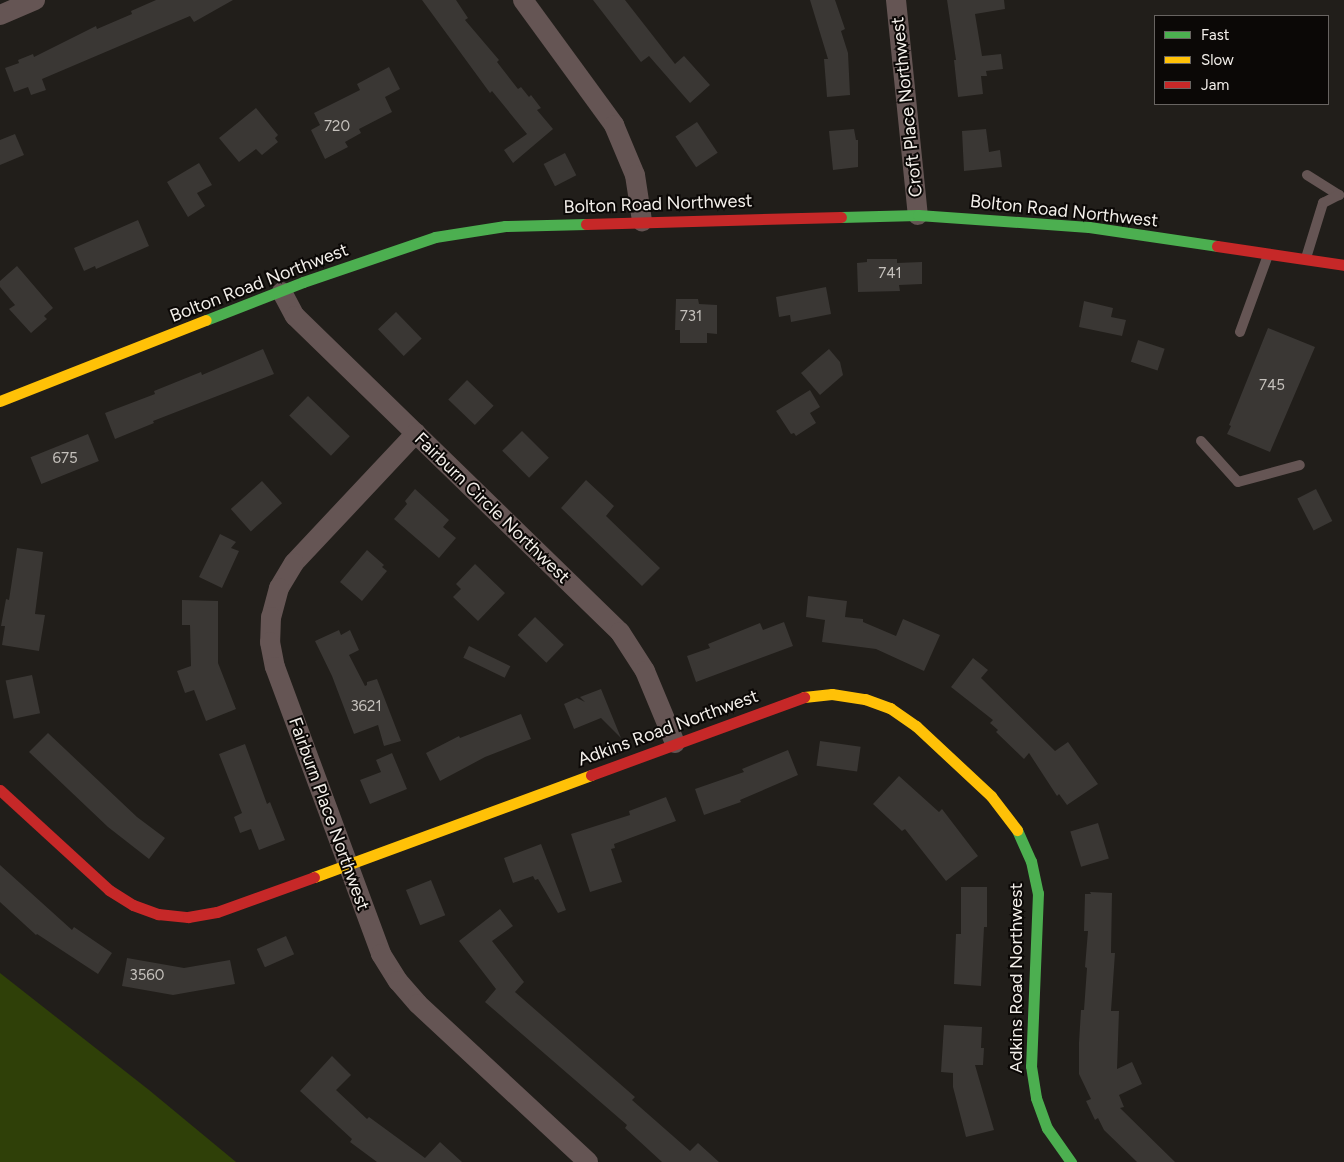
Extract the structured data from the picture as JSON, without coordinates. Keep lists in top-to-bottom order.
{
  "streets": {
    "street": [
      "Croft Place Northwest",
      "Bolton Road Northwest",
      "Fairburn Circle Northwest",
      "Adkins Road Northwest",
      "Fairburn Place Northwest"
    ]
  },
  "crossings": [
    ["Croft Place Northwest", "Bolton Road Northwest"],
    ["Bolton Road Northwest", "Fairburn Circle Northwest"],
    ["Fairburn Circle Northwest", "Adkins Road Northwest"],
    ["Fairburn Circle Northwest", "Fairburn Place Northwest"],
    ["Adkins Road Northwest", "Fairburn Place Northwest"]
  ],
  "house_numbers": [
    "720",
    "741",
    "731",
    "745",
    "675",
    "3621",
    "3560"
  ],
  "legend": ["Fast", "Slow", "Jam"]
}
